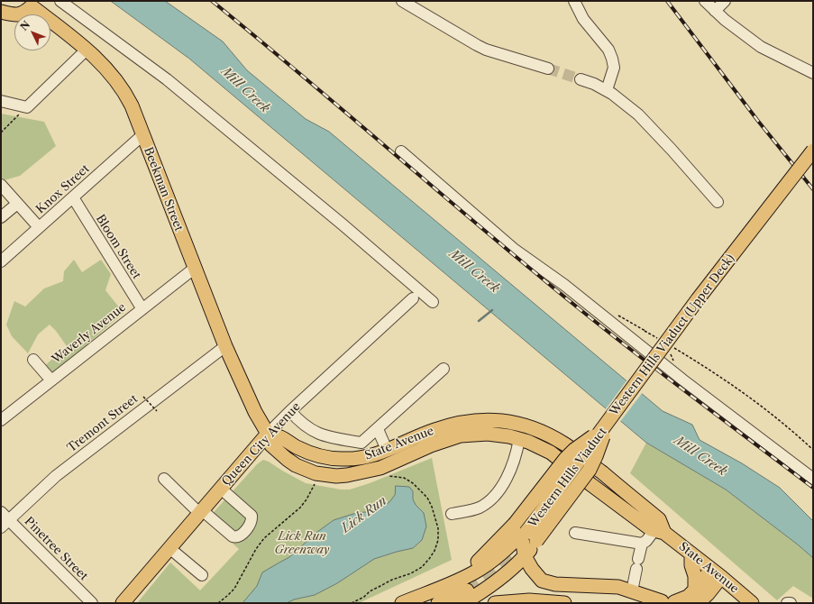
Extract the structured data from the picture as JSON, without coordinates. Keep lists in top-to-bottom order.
{
  "streets": {
    "main road": [
      "Beekman Street",
      "Western Hills Viaduct (Upper Deck)",
      "State Avenue",
      "Queen City Avenue",
      "Western Hills Viaduct"
    ],
    "street": [
      "Knox Street",
      "Bloom Street",
      "Waverly Avenue",
      "Tremont Street",
      "Pinetree Street"
    ]
  },
  "crossings": [
    ["Knox Street", "Beekman Street"],
    ["Knox Street", "Bloom Street"],
    ["Beekman Street", "Waverly Avenue"],
    ["Beekman Street", "Tremont Street"],
    ["Beekman Street", "State Avenue"],
    ["Beekman Street", "Queen City Avenue"],
    ["Bloom Street", "Waverly Avenue"],
    ["Western Hills Viaduct (Upper Deck)", "Western Hills Viaduct"],
    ["Tremont Street", "Pinetree Street"],
    ["State Avenue", "Queen City Avenue"]
  ],
  "water": ["Mill Creek", "Lick Run"],
  "parks": ["Lick Run Greenway"],
  "north": "top left"
}
